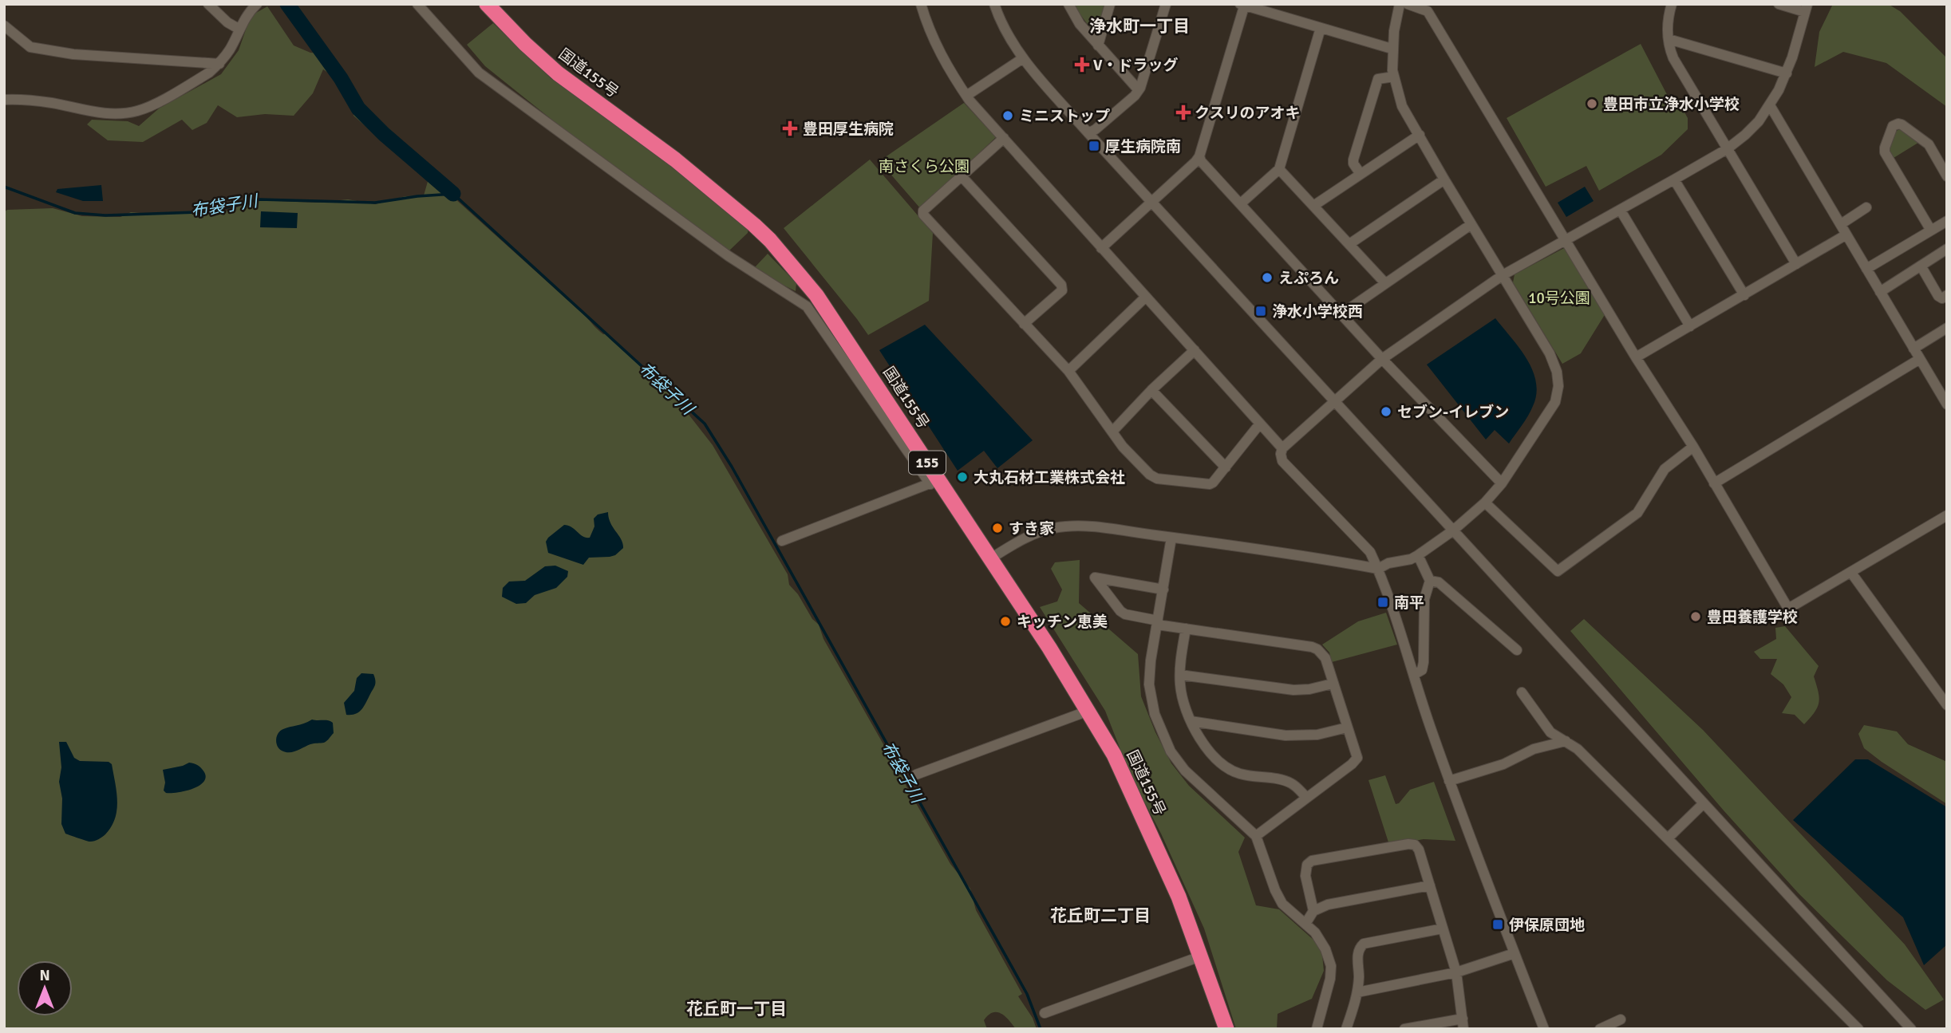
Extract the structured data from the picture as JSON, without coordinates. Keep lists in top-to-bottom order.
{
  "streets": {
    "highway": ["国道155号", "155"]
  },
  "districts": ["浄水町一丁目", "花丘町二丁目", "花丘町一丁目"],
  "water": ["布袋子川"],
  "parks": ["南さくら公園", "10号公園"],
  "places": {
    "health": ["V・ドラッグ", "クスリのアオキ", "豊田厚生病院"],
    "other": [
      "豊田市立浄水小学校",
      "ミニストップ",
      "えぷろん",
      "セブン-イレブン",
      "大丸石材工業株式会社",
      "すき家",
      "豊田養護学校",
      "キッチン恵美"
    ],
    "transit": [
      "厚生病院南",
      "浄水小学校西",
      "南平",
      "伊保原団地"
    ]
  },
  "north": "top"
}
